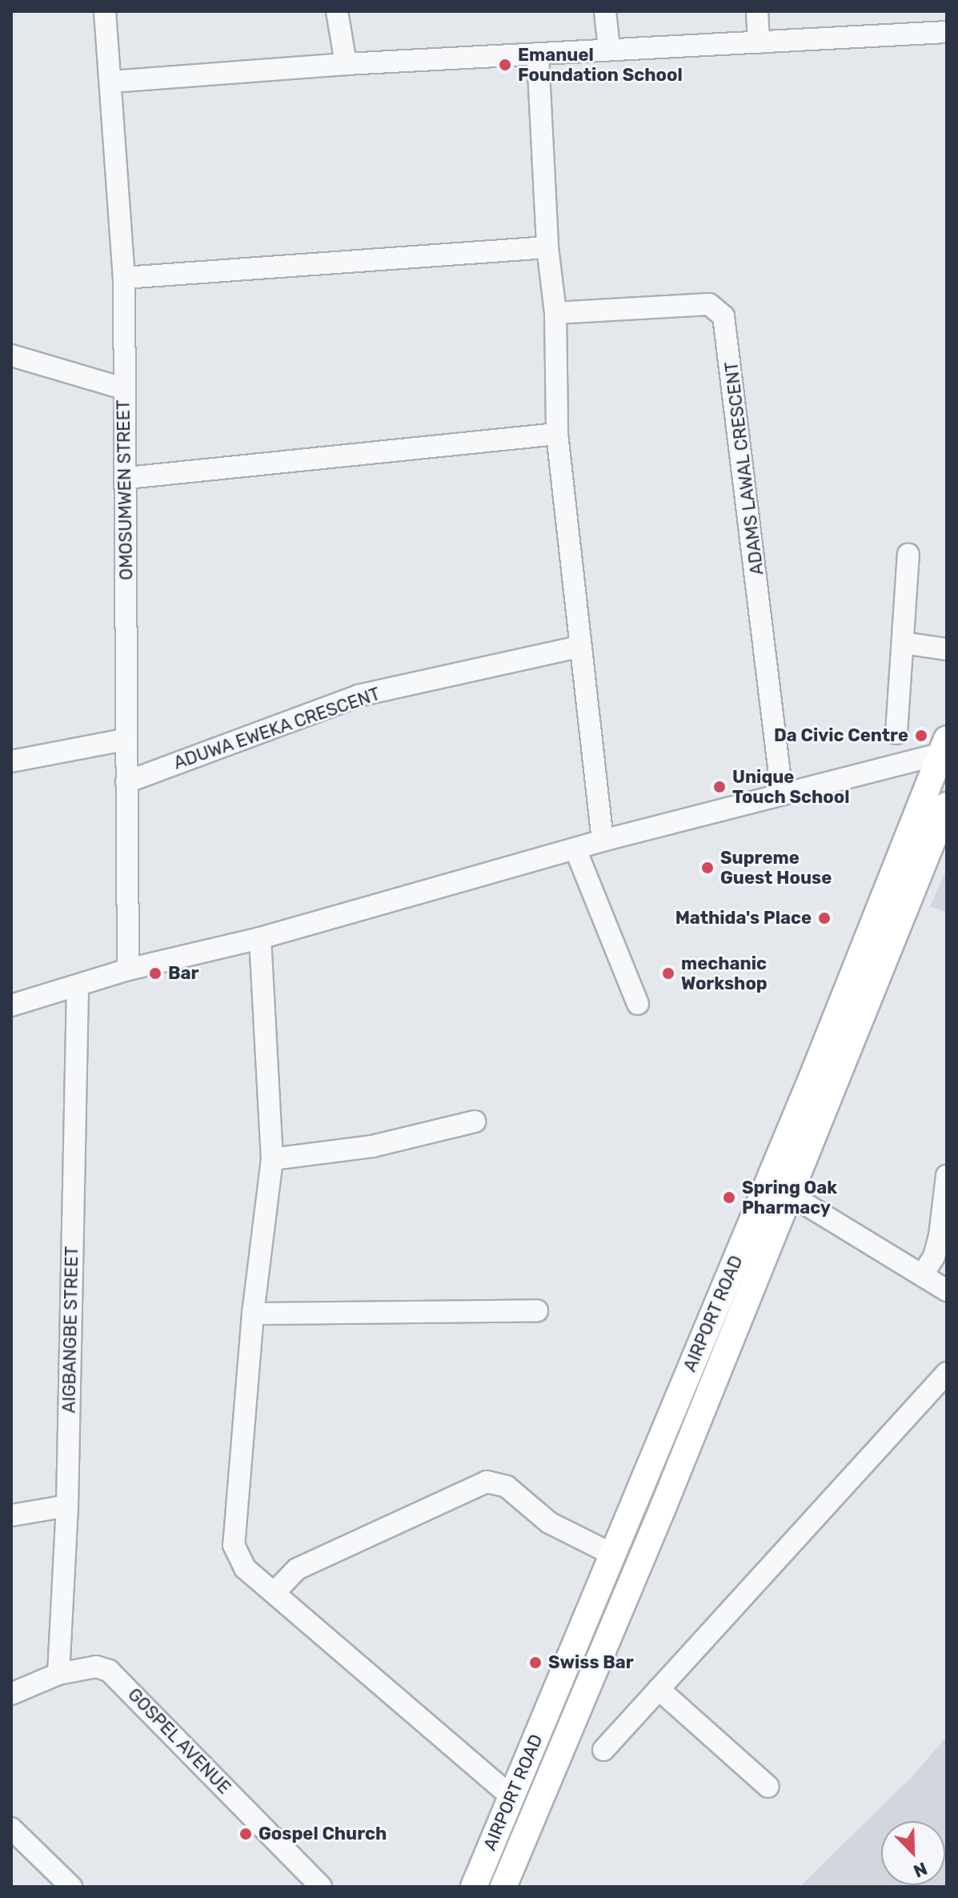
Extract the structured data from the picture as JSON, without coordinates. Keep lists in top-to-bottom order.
{
  "streets": {
    "main road": ["AIRPORT ROAD"],
    "street": [
      "ADAMS LAWAL CRESCENT",
      "OMOSUMWEN STREET",
      "ADUWA EWEKA CRESCENT",
      "AIGBANGBE STREET",
      "GOSPEL AVENUE"
    ]
  },
  "crossings": [
    ["OMOSUMWEN STREET", "ADUWA EWEKA CRESCENT"],
    ["AIGBANGBE STREET", "GOSPEL AVENUE"]
  ],
  "places": [
    "Emanuel Foundation School",
    "Da Civic Centre",
    "Unique Touch School",
    "Supreme Guest House",
    "Mathida's Place",
    "Bar",
    "mechanic Workshop",
    "Spring Oak Pharmacy",
    "Swiss Bar",
    "Gospel Church"
  ],
  "north": "bottom right"
}
